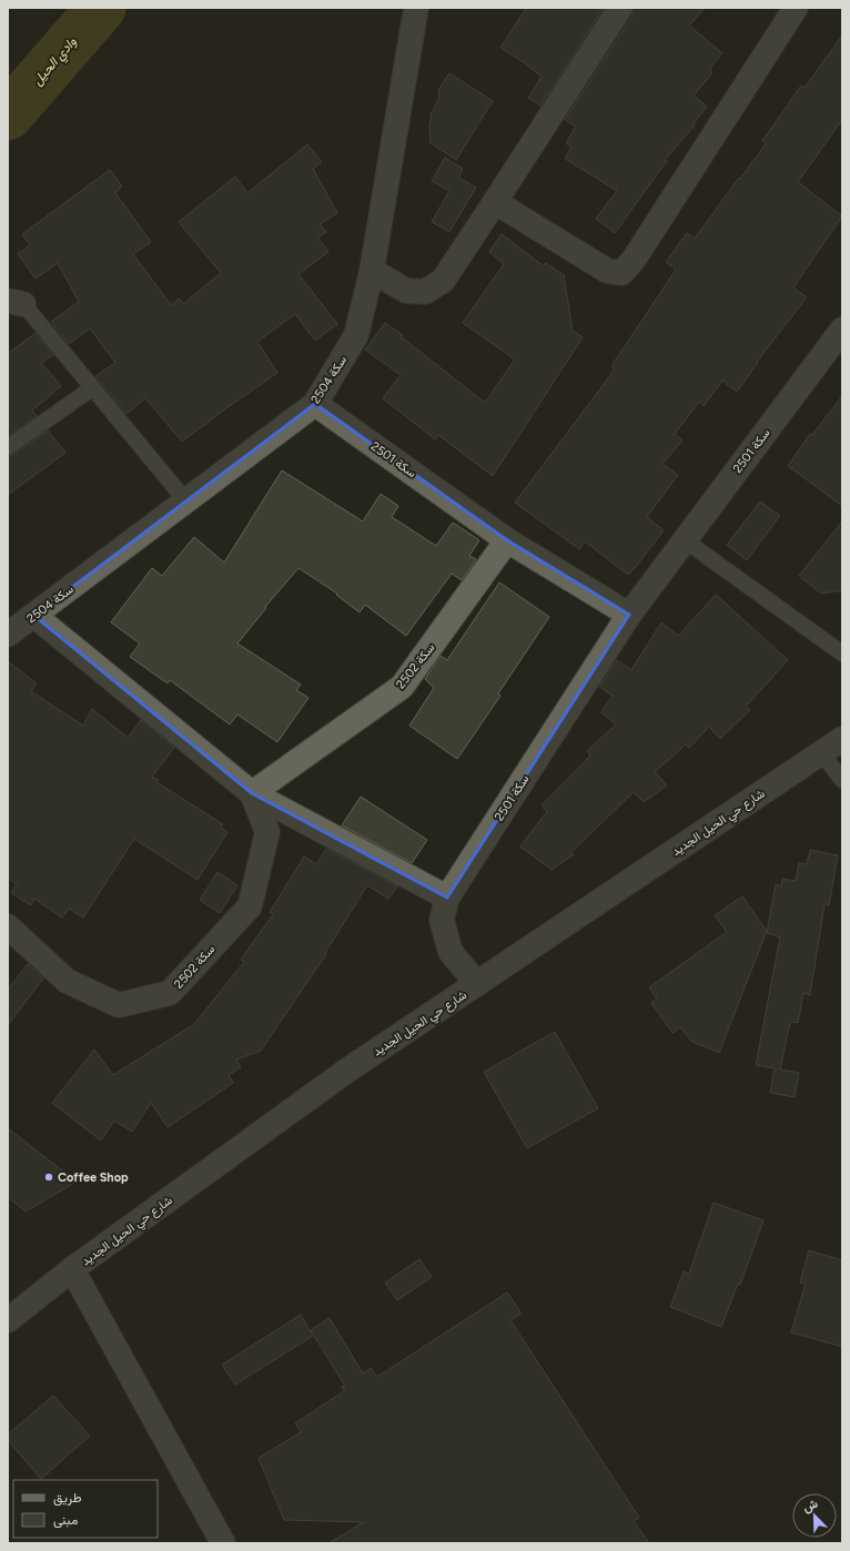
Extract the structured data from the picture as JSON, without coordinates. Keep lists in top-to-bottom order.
{
  "streets": {
    "street": [
      "سكة 2504",
      "سكة 2501",
      "سكة 2502",
      "شارع حي الحيل الجديد"
    ]
  },
  "crossings": [
    ["سكة 2504", "سكة 2501"],
    ["سكة 2504", "سكة 2502"],
    ["سكة 2501", "سكة 2502"],
    ["سكة 2501", "شارع حي الحيل الجديد"]
  ],
  "water": ["وادي الحيل"],
  "places": ["Coffee Shop"],
  "legend": ["طريق", "مبنى"],
  "north": "top left"
}
